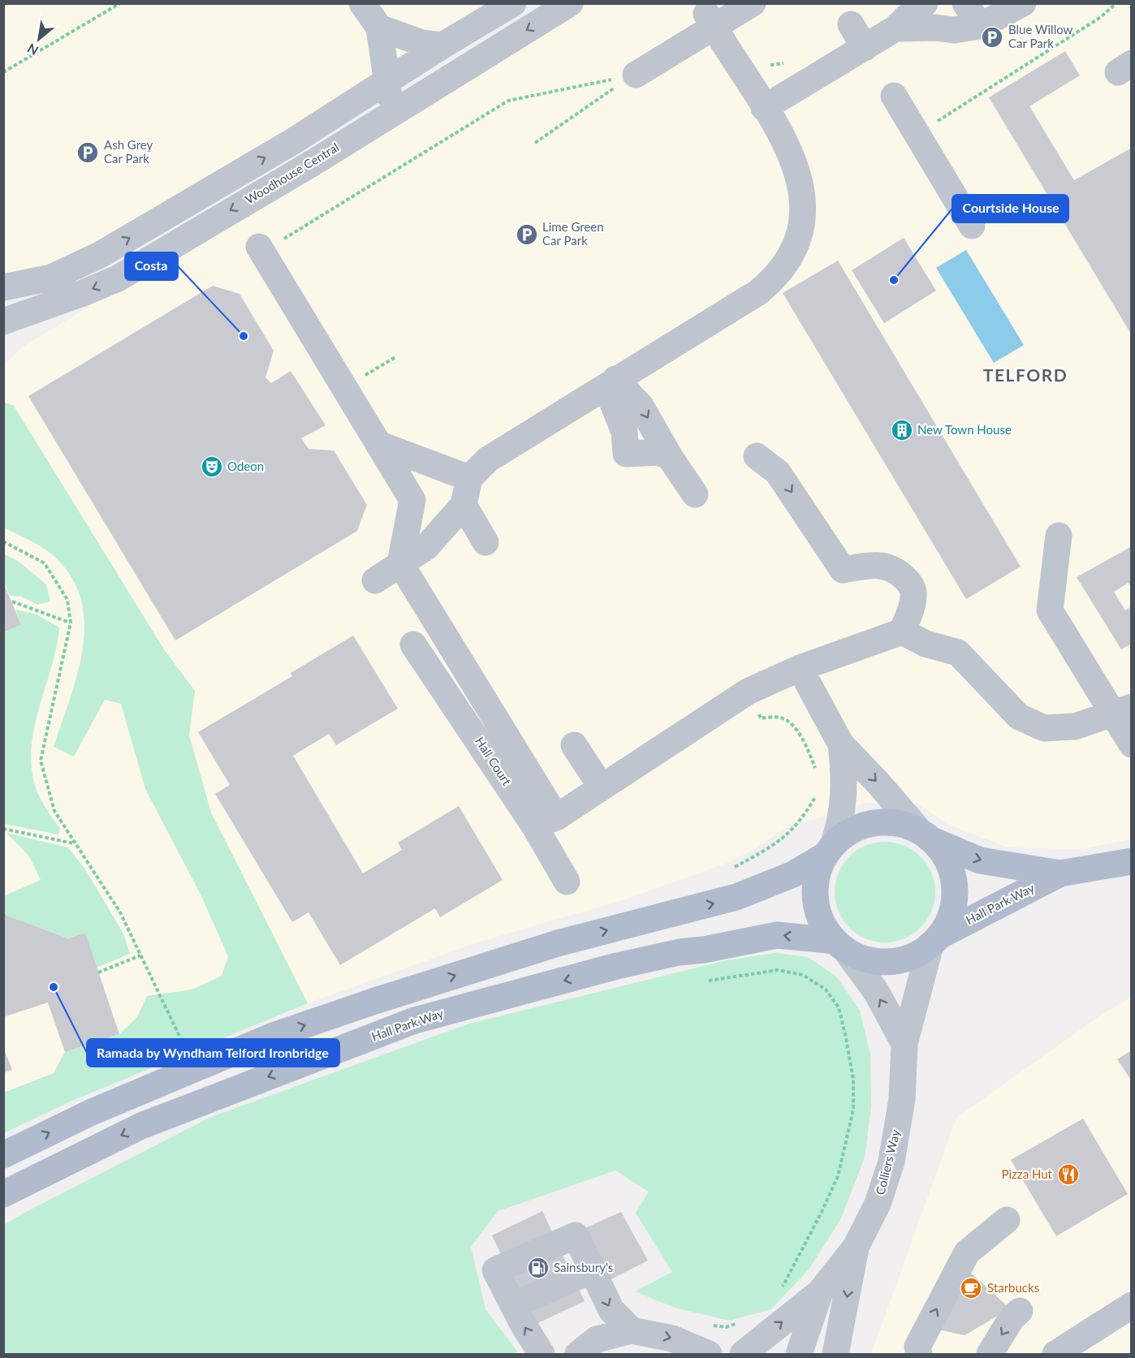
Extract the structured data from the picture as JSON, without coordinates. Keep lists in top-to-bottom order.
{
  "streets": {
    "main road": ["Hall Park Way"],
    "street": ["Woodhouse Central", "Hall Court", "Colliers Way"]
  },
  "crossings": [
    ["Hall Park Way", "Colliers Way"]
  ],
  "districts": ["TELFORD"],
  "places": {
    "parking": ["Blue Willow Car Park", "Ash Grey Car Park", "Lime Green Car Park"],
    "other": ["Courtside House", "Costa", "Ramada by Wyndham Telford Ironbridge"],
    "building": ["New Town House"],
    "theatre": ["Odeon"],
    "restaurant": ["Pizza Hut"],
    "fuel station": ["Sainsbury's"],
    "cafe": ["Starbucks"]
  },
  "north": "bottom left"
}
